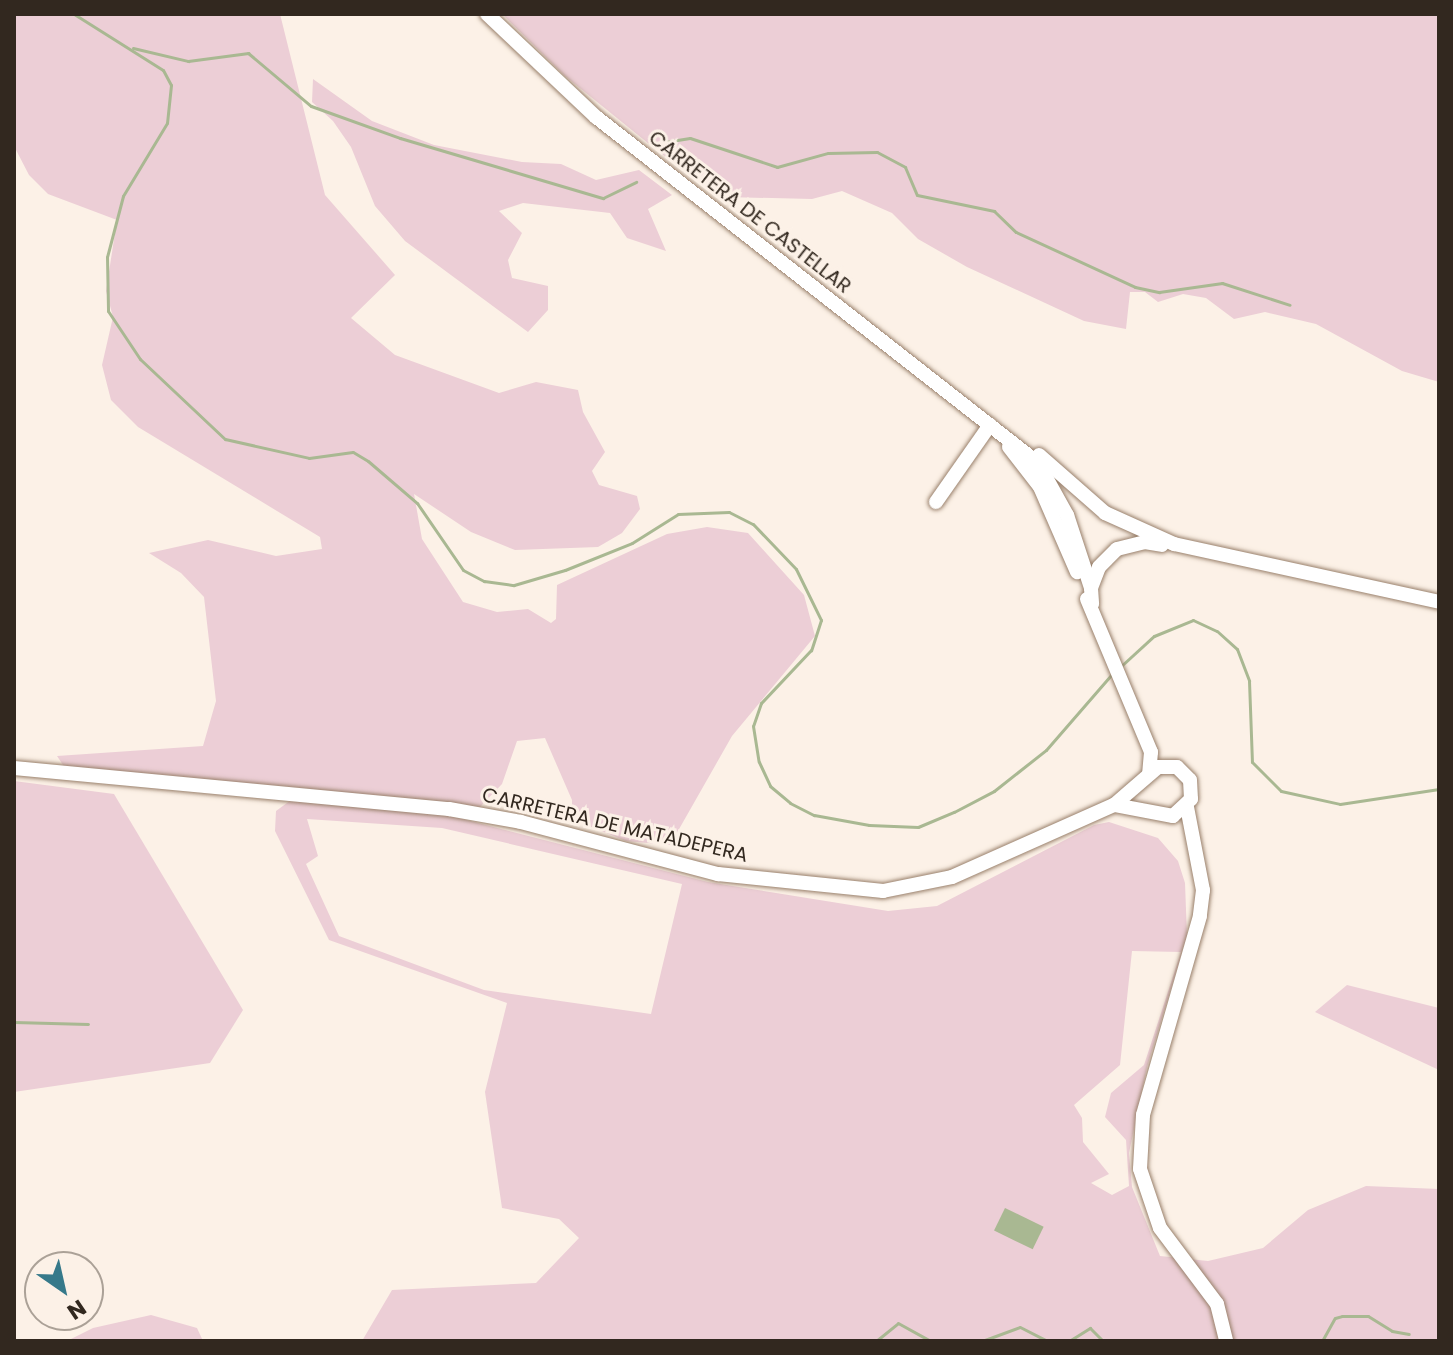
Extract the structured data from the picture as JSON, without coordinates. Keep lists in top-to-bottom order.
{
  "streets": {
    "street": ["CARRETERA DE CASTELLAR", "CARRETERA DE MATADEPERA"]
  },
  "north": "bottom right"
}
